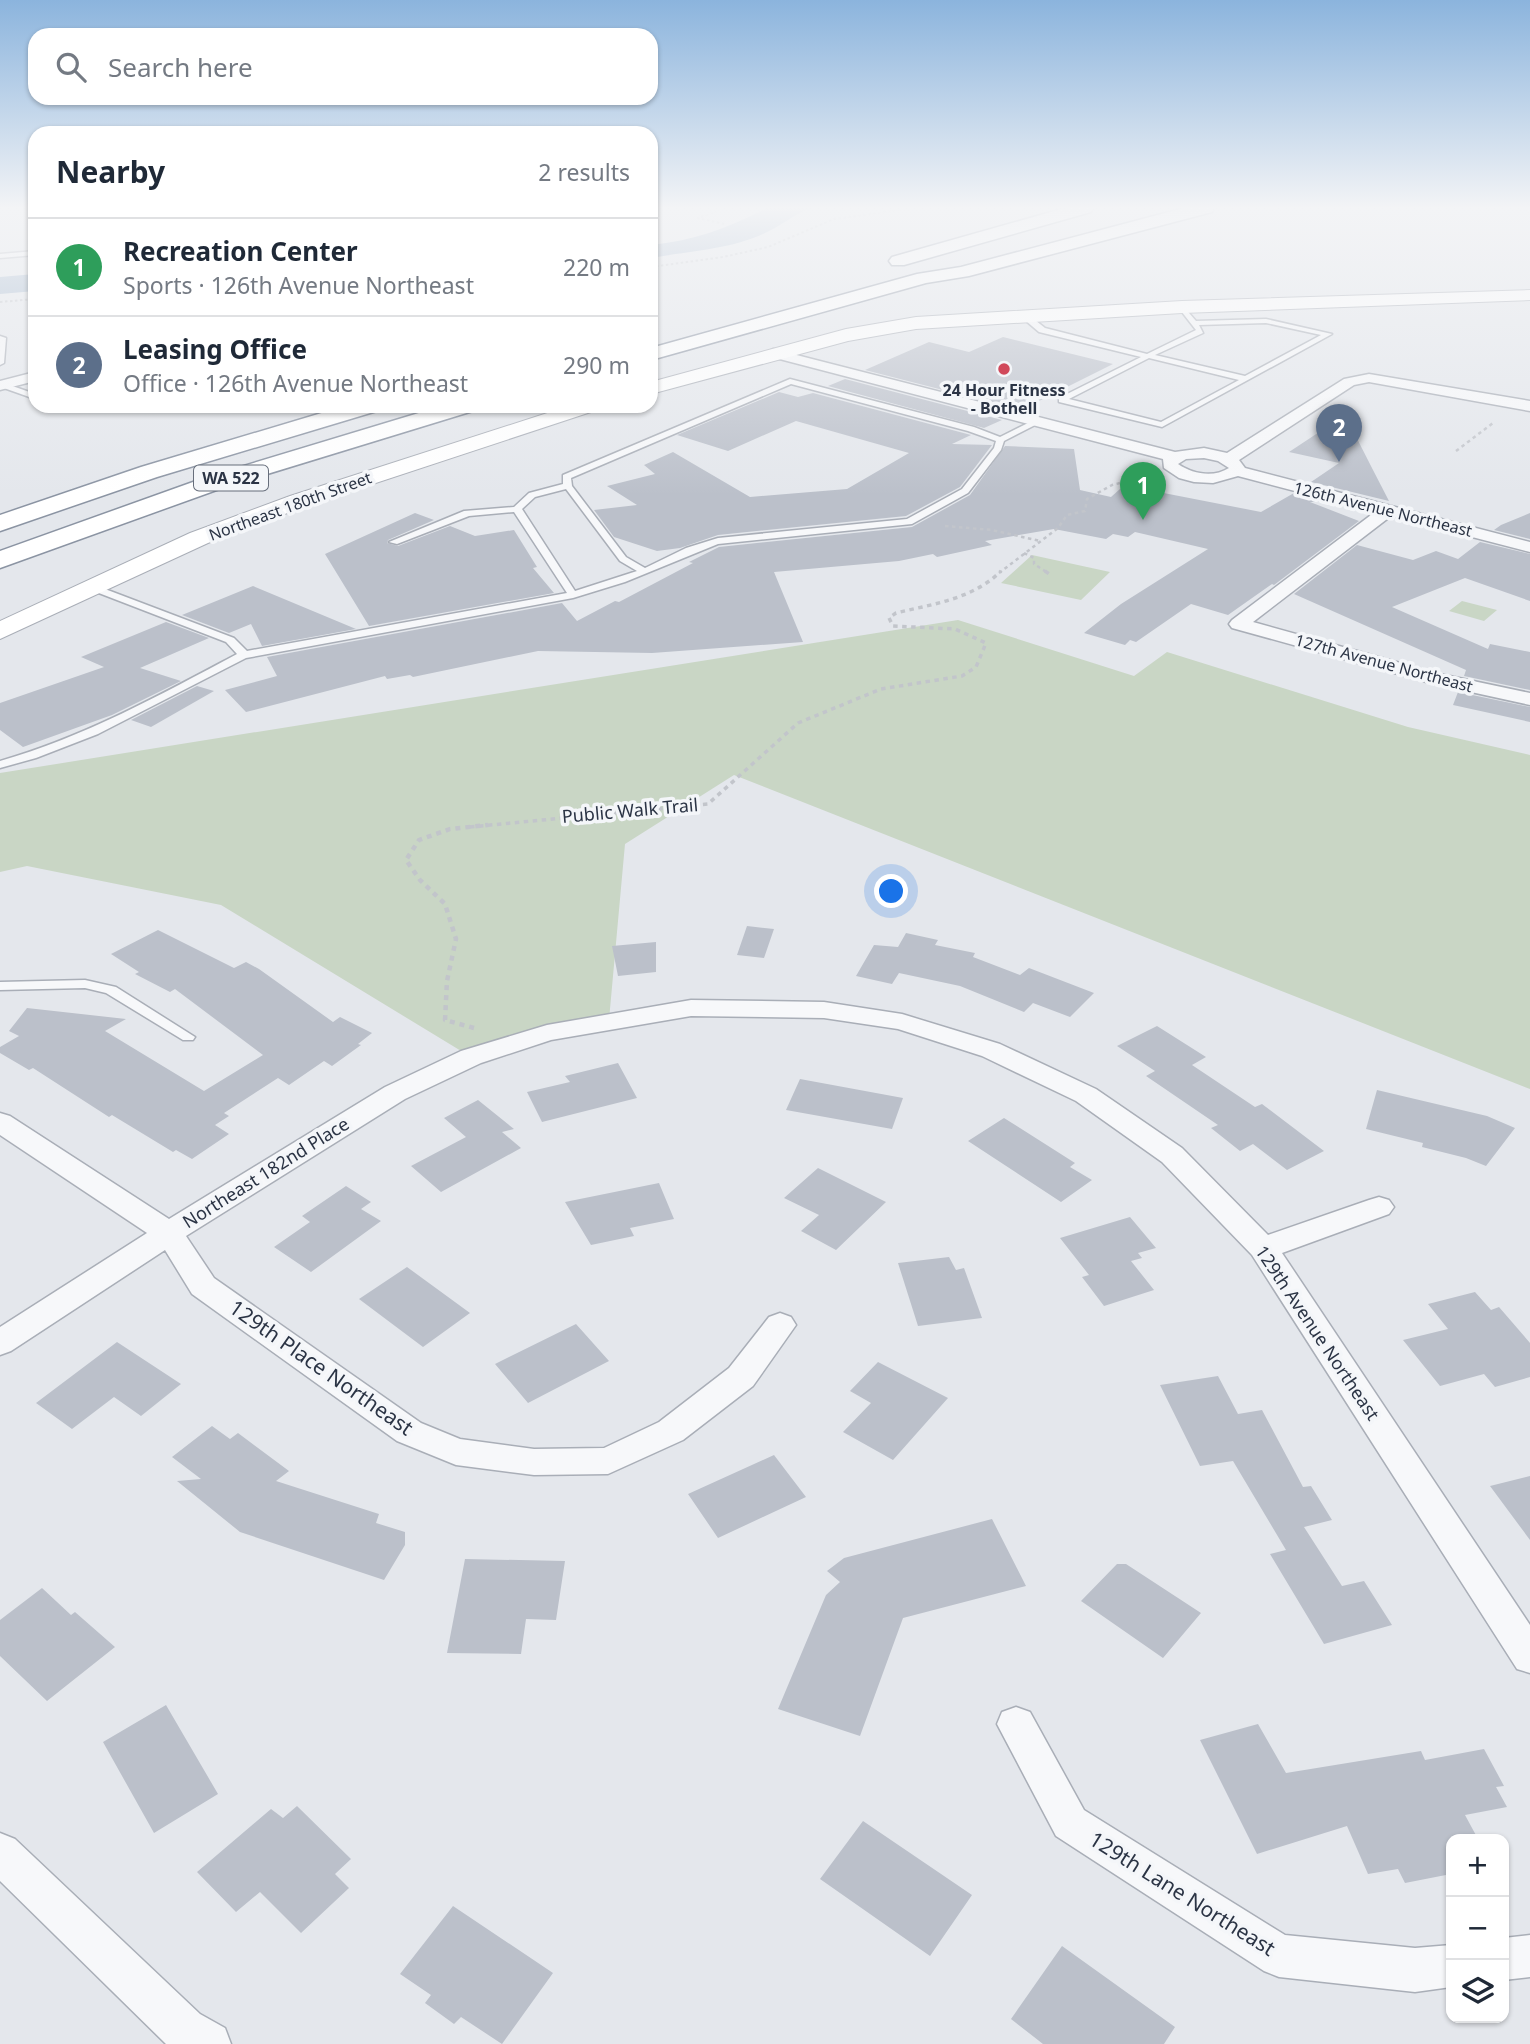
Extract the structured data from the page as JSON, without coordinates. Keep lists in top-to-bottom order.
{
  "streets": {
    "highway": ["WA 522"],
    "main road": ["Northeast 180th Street"],
    "street": [
      "126th Avenue Northeast",
      "127th Avenue Northeast",
      "Northeast 182nd Place",
      "129th Avenue Northeast",
      "129th Place Northeast",
      "129th Lane Northeast"
    ],
    "path": ["Public Walk Trail"]
  },
  "crossings": [
    ["126th Avenue Northeast", "127th Avenue Northeast"],
    ["126th Avenue Northeast", "Public Walk Trail"],
    ["Public Walk Trail", "Northeast 182nd Place"],
    ["Northeast 182nd Place", "129th Avenue Northeast"],
    ["Northeast 182nd Place", "129th Place Northeast"]
  ],
  "places": ["24 Hour Fitness - Bothell"],
  "page": {
    "search": "Search here",
    "heading": ["Nearby", "2 results"],
    "list": [
      {
        "mark": "1",
        "name": "Recreation Center",
        "note": "Sports · 126th Avenue Northeast",
        "value": "220 m"
      },
      {
        "mark": "2",
        "name": "Leasing Office",
        "note": "Office · 126th Avenue Northeast",
        "value": "290 m"
      }
    ],
    "pins": ["2", "1"],
    "map_buttons": ["+", "−"]
  }
}
